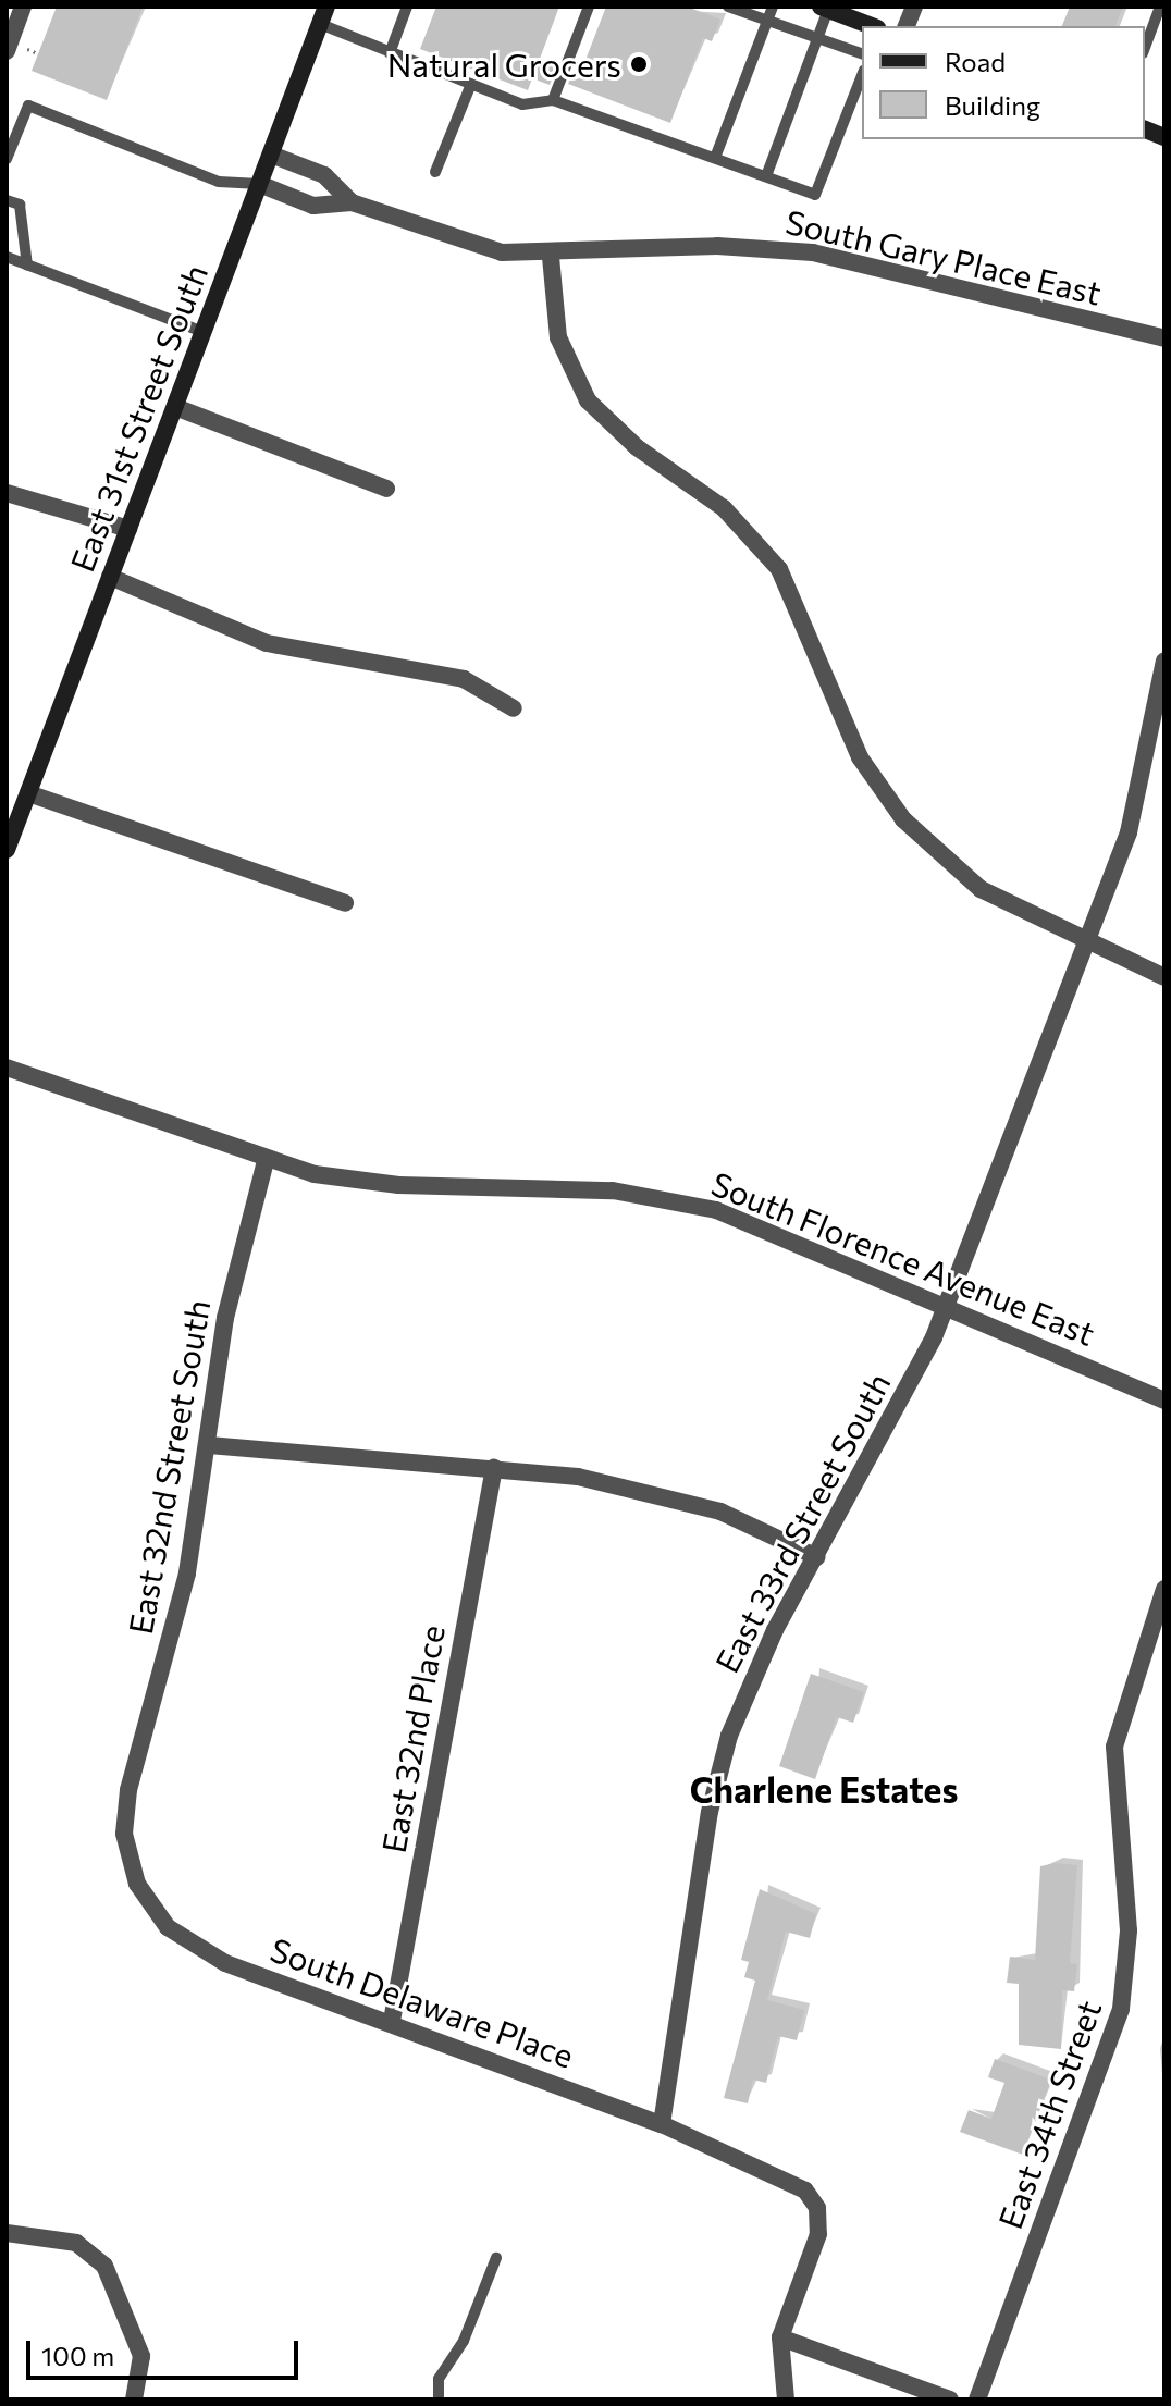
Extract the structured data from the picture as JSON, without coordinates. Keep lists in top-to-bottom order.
{
  "streets": {
    "main road": ["East 31st Street South"],
    "street": [
      "South Gary Place East",
      "South Florence Avenue East",
      "East 32nd Street South",
      "East 33rd Street South",
      "East 32nd Place",
      "South Delaware Place",
      "East 34th Street"
    ]
  },
  "crossings": [
    ["South Gary Place East", "East 31st Street South"],
    ["South Florence Avenue East", "East 32nd Street South"],
    ["South Florence Avenue East", "East 33rd Street South"],
    ["East 32nd Street South", "South Delaware Place"],
    ["East 33rd Street South", "South Delaware Place"],
    ["East 32nd Place", "South Delaware Place"]
  ],
  "districts": ["Charlene Estates"],
  "places": ["Natural Grocers"],
  "legend": ["Road", "Building"],
  "scale_bar": "100 m"
}
